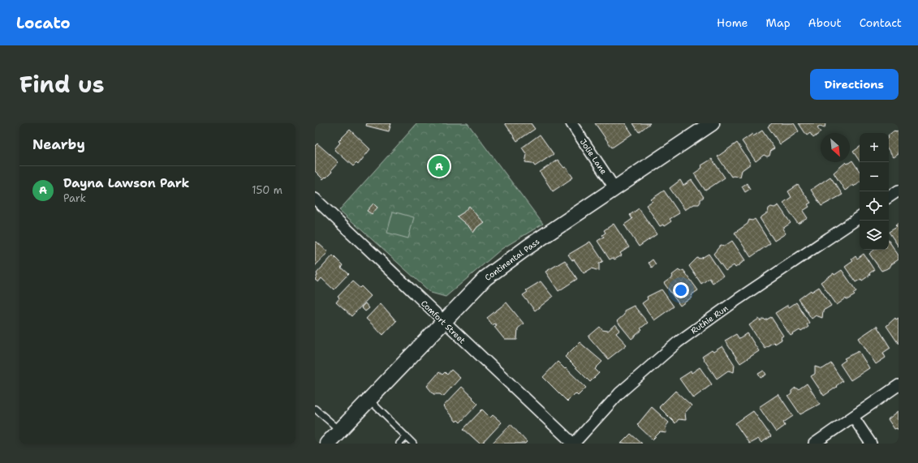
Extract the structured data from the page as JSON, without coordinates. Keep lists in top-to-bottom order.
{
  "streets": {
    "street": [
      "Jolie Lane",
      "Continental Pass",
      "Ruthie Run",
      "Comfort Street"
    ]
  },
  "crossings": [
    ["Jolie Lane", "Continental Pass"],
    ["Continental Pass", "Comfort Street"],
    ["Ruthie Run", "Comfort Street"]
  ],
  "north": "bottom right",
  "page": {
    "header": "Locato",
    "nav": [
      "Home",
      "Map",
      "About",
      "Contact"
    ],
    "title": "Find us",
    "buttons": "Directions",
    "heading": "Nearby",
    "map_buttons": ["+", "−"],
    "pins": "A",
    "list": [
      {
        "mark": "A",
        "name": "Dayna Lawson Park",
        "note": "Park",
        "value": "150 m"
      }
    ]
  }
}
